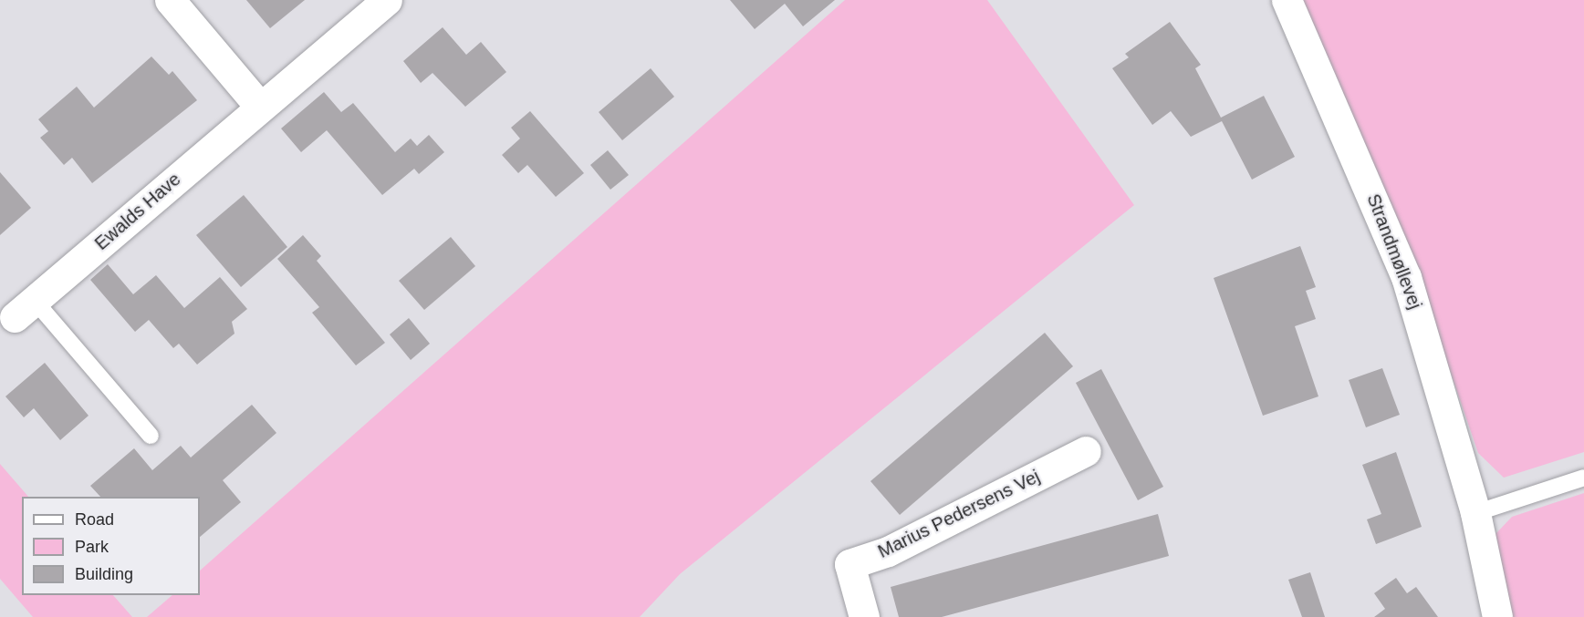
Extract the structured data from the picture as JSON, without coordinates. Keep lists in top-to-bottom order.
{
  "streets": {
    "street": ["Ewalds Have", "Strandmøllevej", "Marius Pedersens Vej"]
  },
  "legend": ["Road", "Park", "Building"]
}
